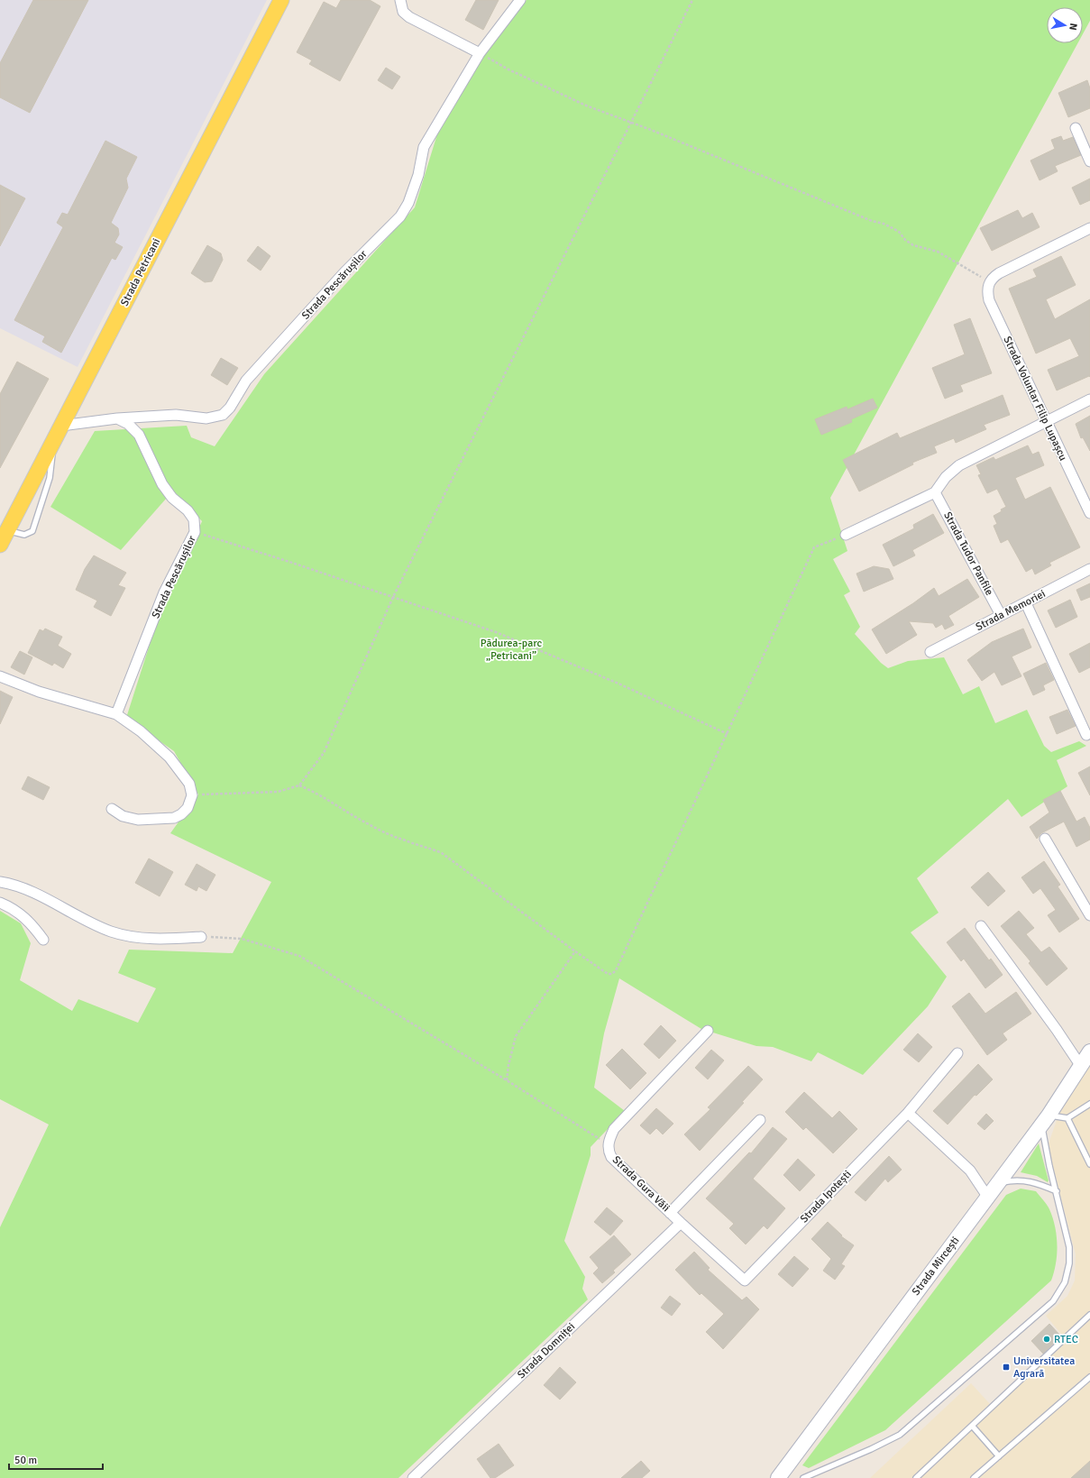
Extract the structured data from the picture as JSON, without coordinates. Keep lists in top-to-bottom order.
{
  "streets": {
    "main road": ["Strada Petricani", "Strada Mircești"],
    "street": [
      "Strada Pescărușilor",
      "Strada Voluntar Filip Lupașcu",
      "Strada Tudor Panfile",
      "Strada Memoriei",
      "Strada Gura Văii",
      "Strada Ipotești",
      "Strada Domniței"
    ]
  },
  "crossings": [
    ["Strada Petricani", "Strada Pescărușilor"],
    ["Strada Tudor Panfile", "Strada Memoriei"],
    ["Strada Gura Văii", "Strada Ipotești"],
    ["Strada Gura Văii", "Strada Domniței"]
  ],
  "parks": ["Pădurea-parc „Petricani”"],
  "places": {
    "other": ["RTEC"],
    "transit": ["Universitatea Agrară"]
  },
  "scale_bar": "50 m",
  "north": "right"
}
